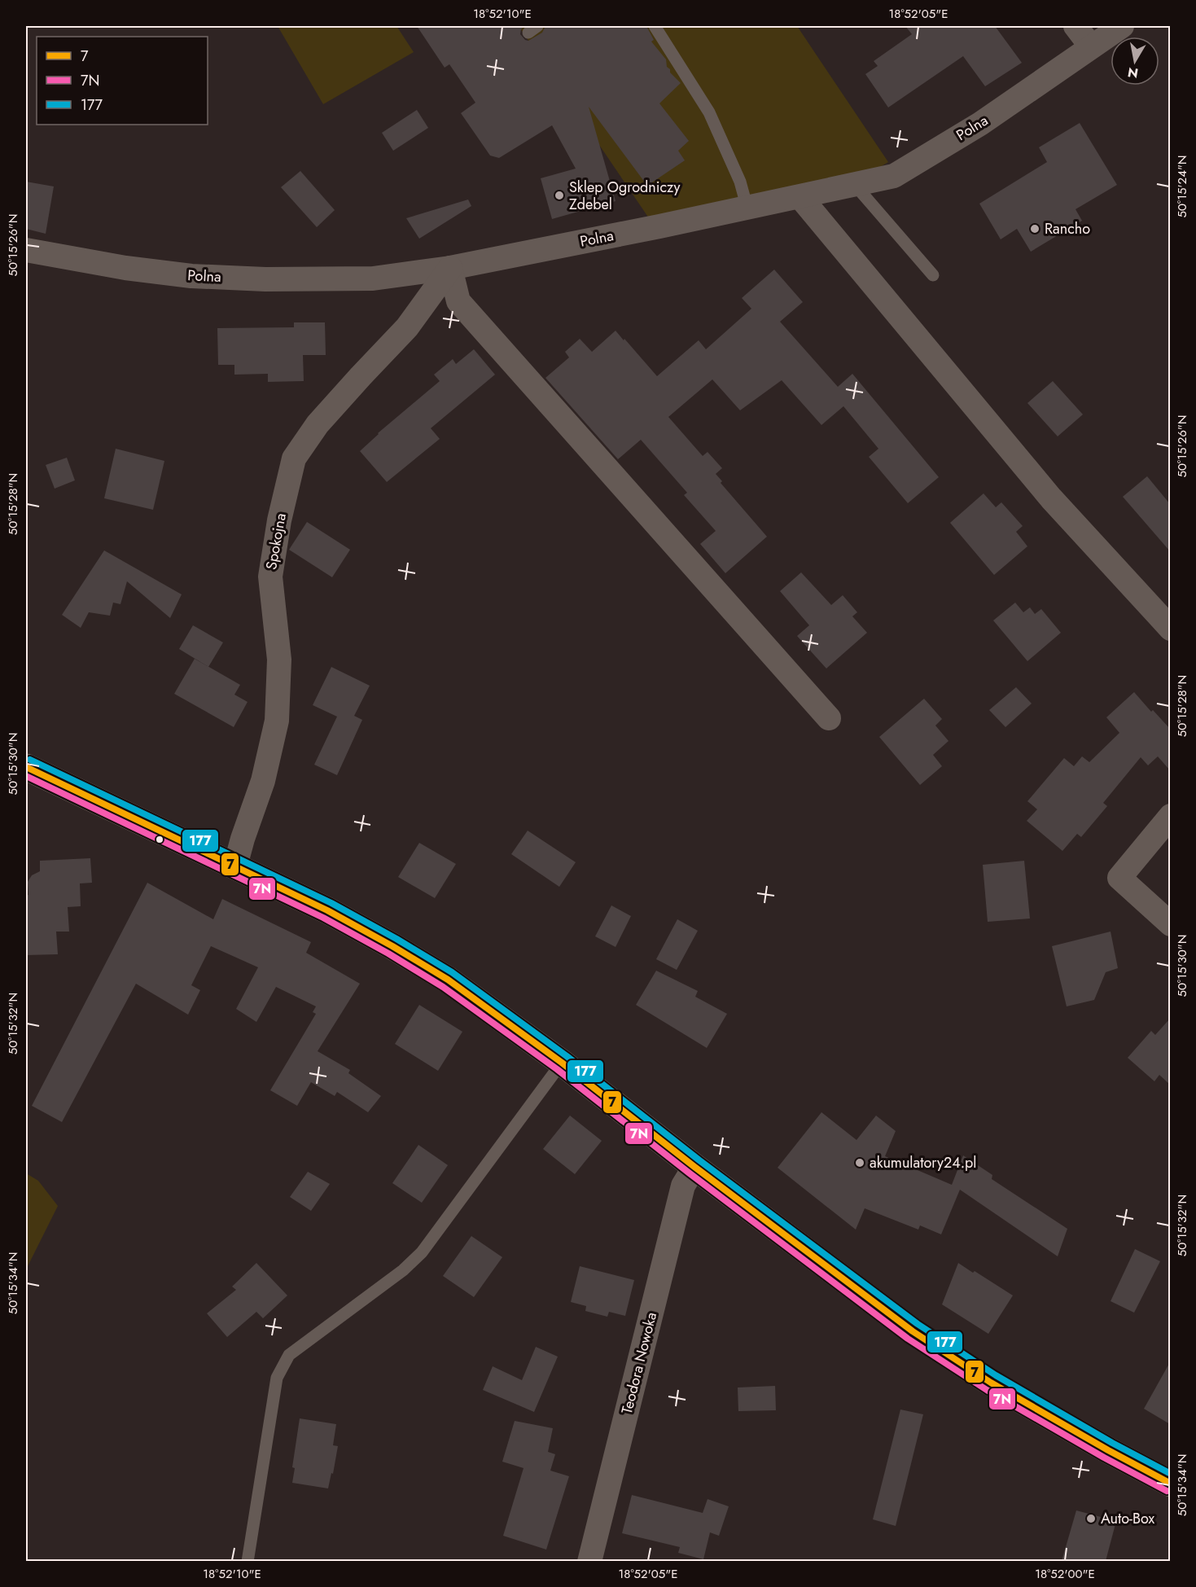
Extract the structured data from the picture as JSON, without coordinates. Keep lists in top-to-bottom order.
{
  "streets": {
    "street": ["Polna", "Spokojna", "Teodora Nowoka"]
  },
  "crossings": [
    ["Polna", "Spokojna"]
  ],
  "places": [
    "Sklep Ogrodniczy Zdebel",
    "Rancho",
    "akumulatory24.pl",
    "Auto-Box"
  ],
  "lines": ["transit line 177", "transit line 7", "transit line 7N"],
  "legend": ["7", "7N", "177"],
  "north": "bottom",
  "coordinates": [
    "18°52'10\"E",
    "18°52'05\"E",
    "50°15'24\"N",
    "50°15'26\"N",
    "50°15'28\"N",
    "50°15'30\"N",
    "50°15'32\"N",
    "50°15'34\"N",
    "18°52'00\"E"
  ]
}
